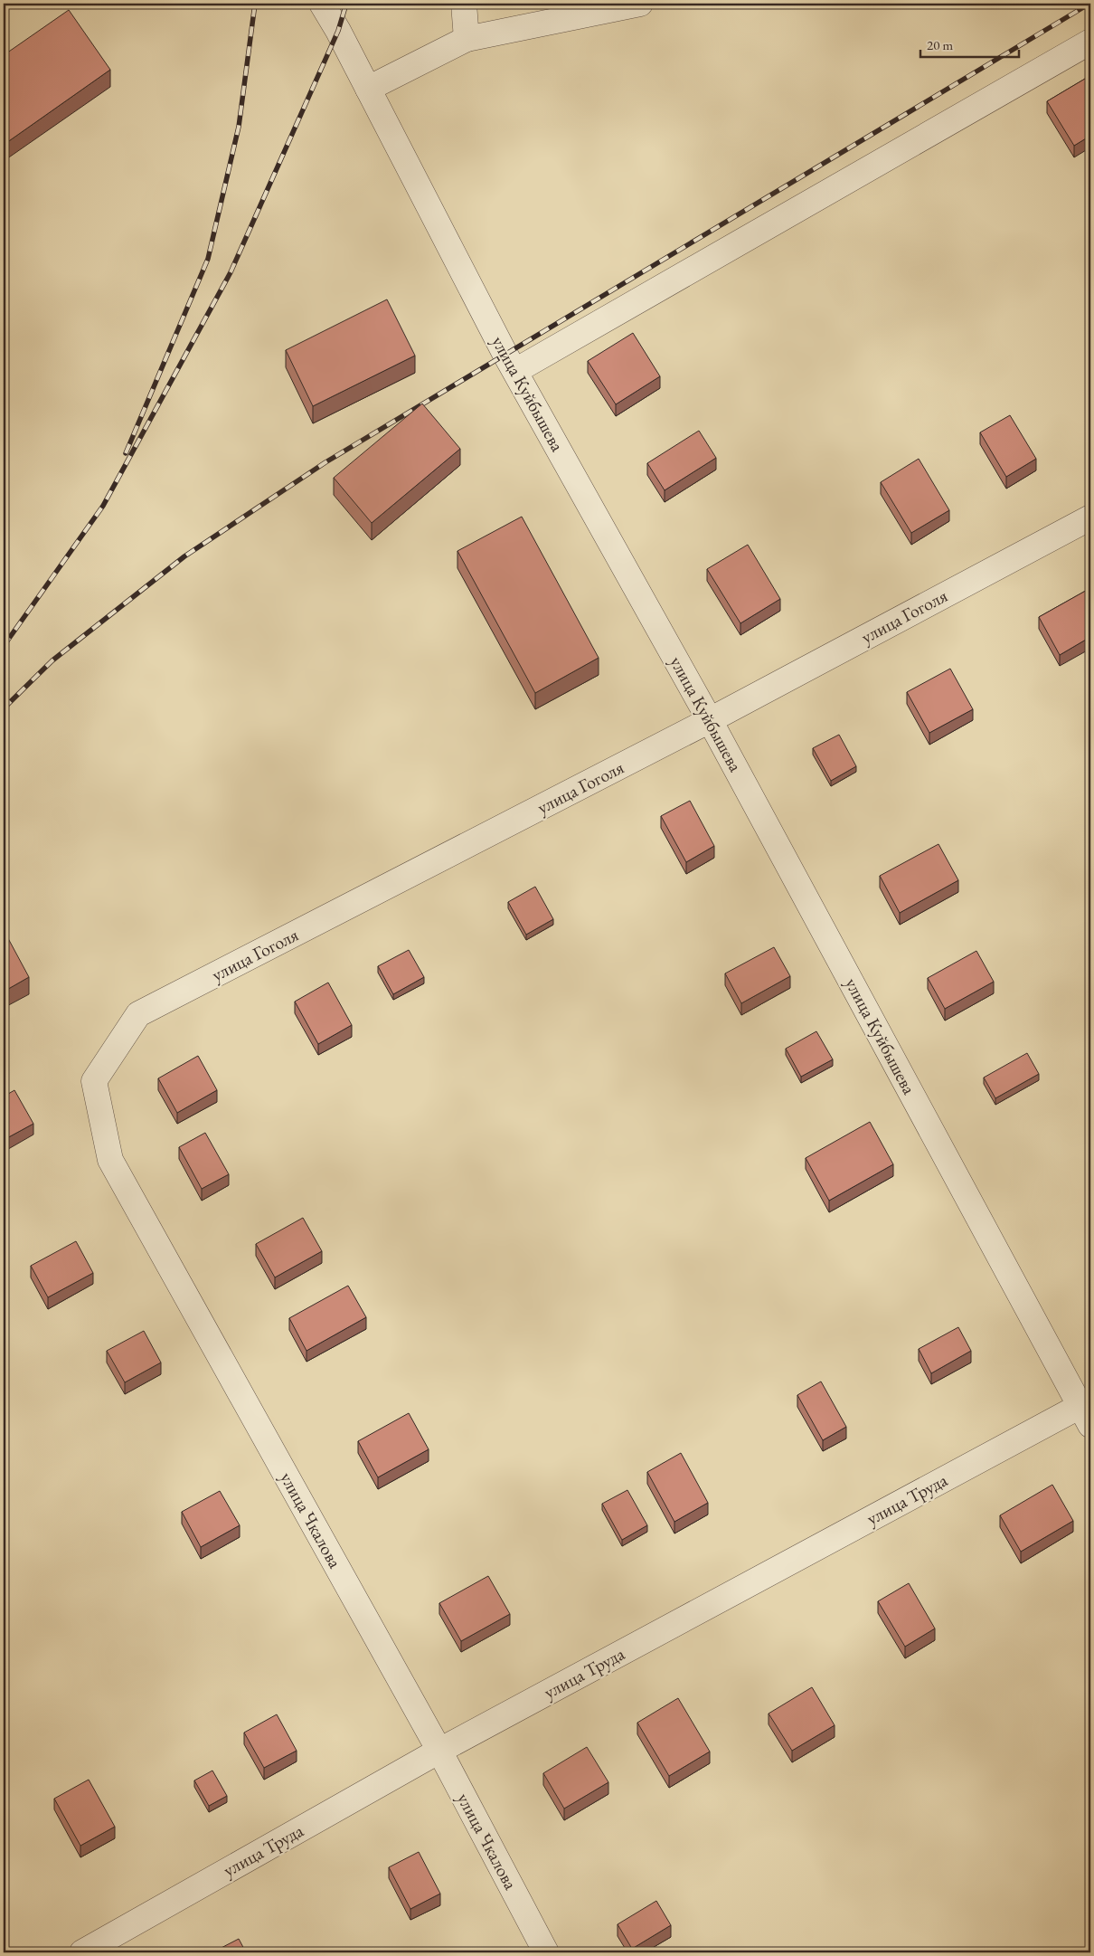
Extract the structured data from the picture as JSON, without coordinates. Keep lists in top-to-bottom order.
{
  "streets": {
    "street": [
      "улица Куйбышева",
      "улица Гоголя",
      "улица Труда",
      "улица Чкалова"
    ]
  },
  "crossings": [
    ["улица Куйбышева", "улица Гоголя"],
    ["улица Куйбышева", "улица Труда"],
    ["улица Гоголя", "улица Чкалова"],
    ["улица Труда", "улица Чкалова"]
  ],
  "scale_bar": "20 m"
}
